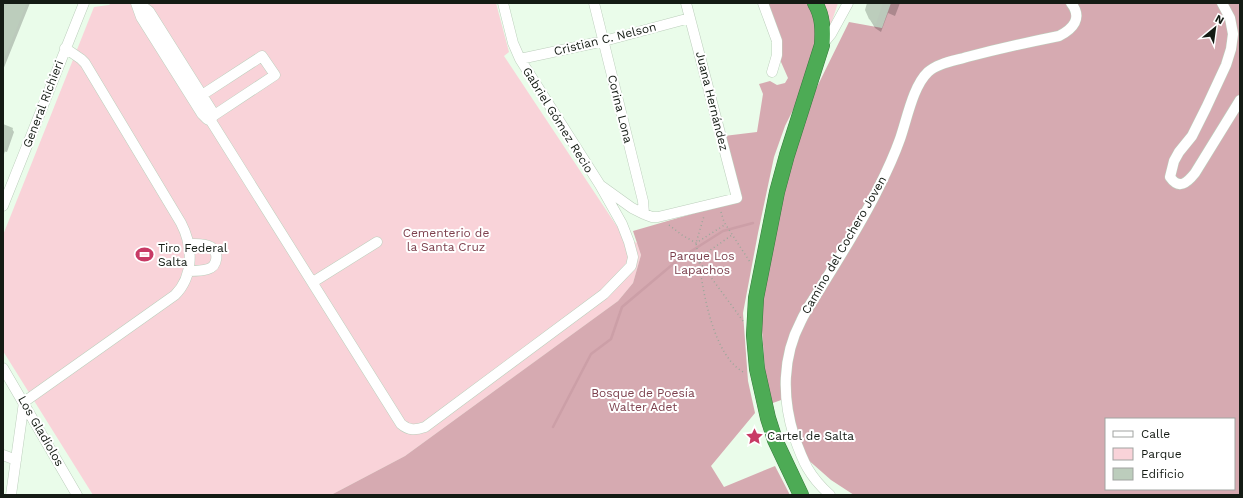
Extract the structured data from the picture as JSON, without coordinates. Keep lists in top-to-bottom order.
{
  "streets": {
    "street": [
      "Cristian C. Nelson",
      "Juana Hernández",
      "General Richieri",
      "Corina Lona",
      "Gabriel Gómez Recio",
      "Camino del Cochero Joven",
      "Los Gladiolos"
    ]
  },
  "crossings": [
    ["Cristian C. Nelson", "Juana Hernández"],
    ["Cristian C. Nelson", "Corina Lona"],
    ["Cristian C. Nelson", "Gabriel Gómez Recio"],
    ["Corina Lona", "Gabriel Gómez Recio"]
  ],
  "parks": ["Cementerio de la Santa Cruz", "Parque Los Lapachos", "Bosque de Poesía Walter Adet"],
  "places": {
    "sports": ["Tiro Federal Salta"],
    "place": ["Cartel de Salta"]
  },
  "legend": ["Calle", "Parque", "Edificio"],
  "north": "top right"
}
